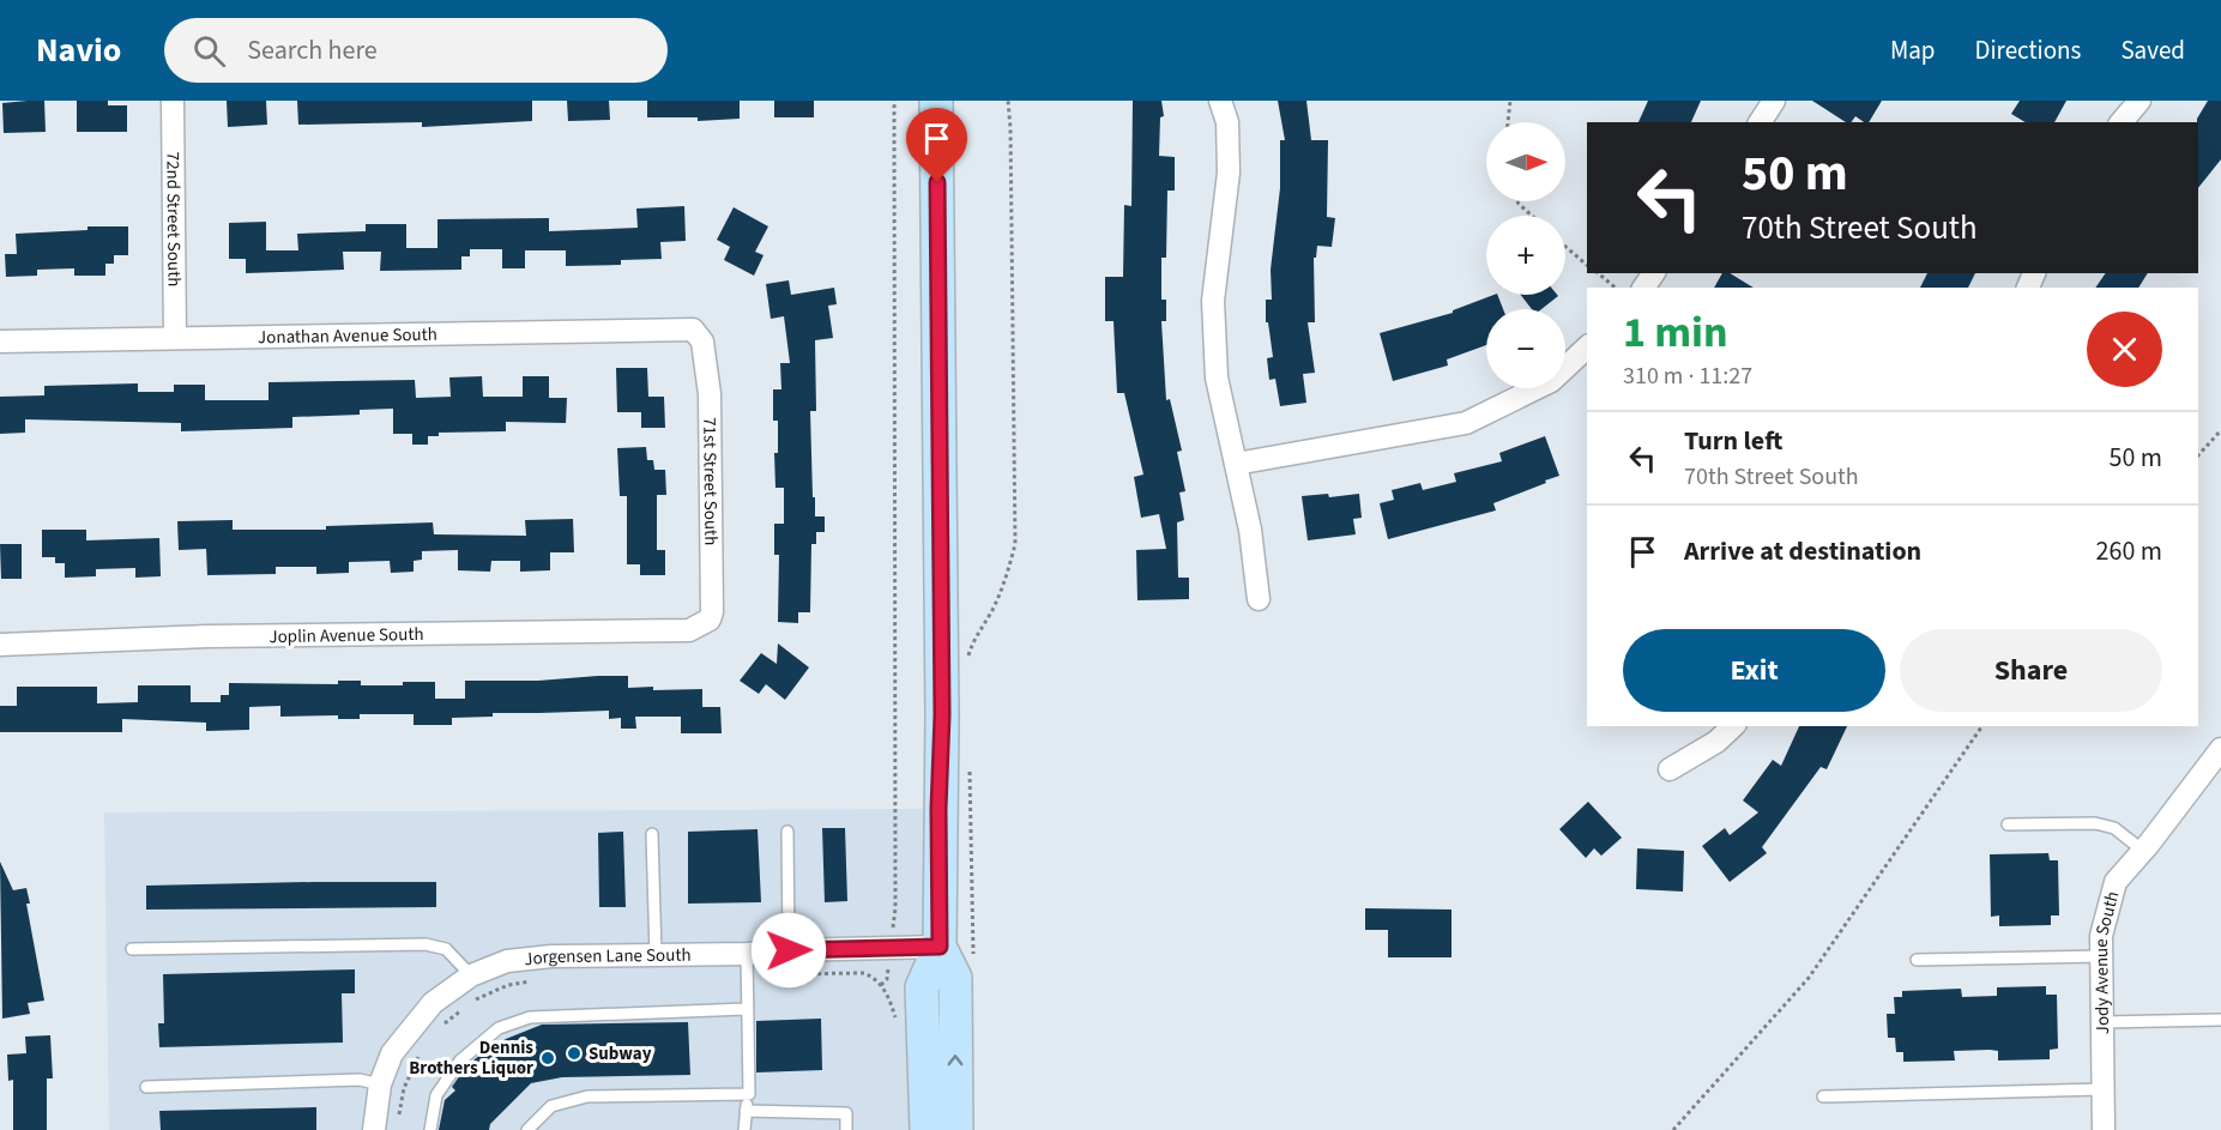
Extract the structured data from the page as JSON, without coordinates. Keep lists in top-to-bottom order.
{
  "streets": {
    "street": [
      "72nd Street South",
      "Jonathan Avenue South",
      "71st Street South",
      "Joplin Avenue South",
      "Jorgensen Lane South",
      "Jody Avenue South"
    ]
  },
  "crossings": [
    ["72nd Street South", "Jonathan Avenue South"],
    ["Jonathan Avenue South", "71st Street South"],
    ["71st Street South", "Joplin Avenue South"]
  ],
  "places": ["Subway", "Dennis Brothers Liquor"],
  "north": "right",
  "page": {
    "header": "Navio",
    "search": "Search here",
    "nav": ["Map", "Directions", "Saved"],
    "map_buttons": ["+", "−"],
    "turn": ["50 m", "70th Street South"],
    "heading": ["1 min", "310 m · 11:27"],
    "list": [
      {
        "name": "Turn left",
        "note": "70th Street South",
        "value": "50 m"
      },
      {
        "name": "Arrive at destination",
        "value": "260 m"
      }
    ],
    "buttons": ["Exit", "Share"]
  }
}
